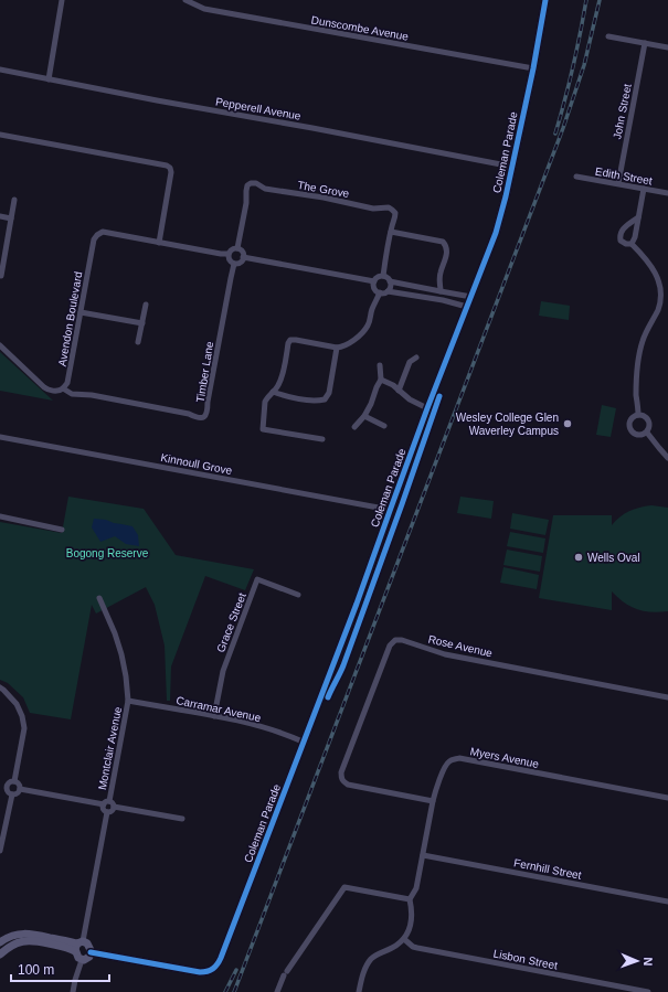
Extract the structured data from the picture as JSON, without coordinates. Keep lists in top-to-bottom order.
{
  "streets": {
    "street": [
      "Dunscombe Avenue",
      "Pepperell Avenue",
      "John Street",
      "Coleman Parade",
      "Edith Street",
      "The Grove",
      "Avendon Boulevard",
      "Timber Lane",
      "Kinnoull Grove",
      "Grace Street",
      "Rose Avenue",
      "Carramar Avenue",
      "Montclair Avenue",
      "Myers Avenue",
      "Fernhill Street",
      "Lisbon Street"
    ]
  },
  "crossings": [
    ["Dunscombe Avenue", "Coleman Parade"],
    ["Pepperell Avenue", "Coleman Parade"],
    ["John Street", "Edith Street"],
    ["Coleman Parade", "Kinnoull Grove"],
    ["Coleman Parade", "Carramar Avenue"],
    ["The Grove", "Avendon Boulevard"],
    ["The Grove", "Timber Lane"],
    ["Avendon Boulevard", "Timber Lane"],
    ["Grace Street", "Carramar Avenue"],
    ["Rose Avenue", "Myers Avenue"],
    ["Carramar Avenue", "Montclair Avenue"],
    ["Myers Avenue", "Fernhill Street"]
  ],
  "parks": ["Bogong Reserve"],
  "places": ["Wesley College Glen Waverley Campus", "Wells Oval"],
  "scale_bar": "100 m",
  "north": "right"
}
